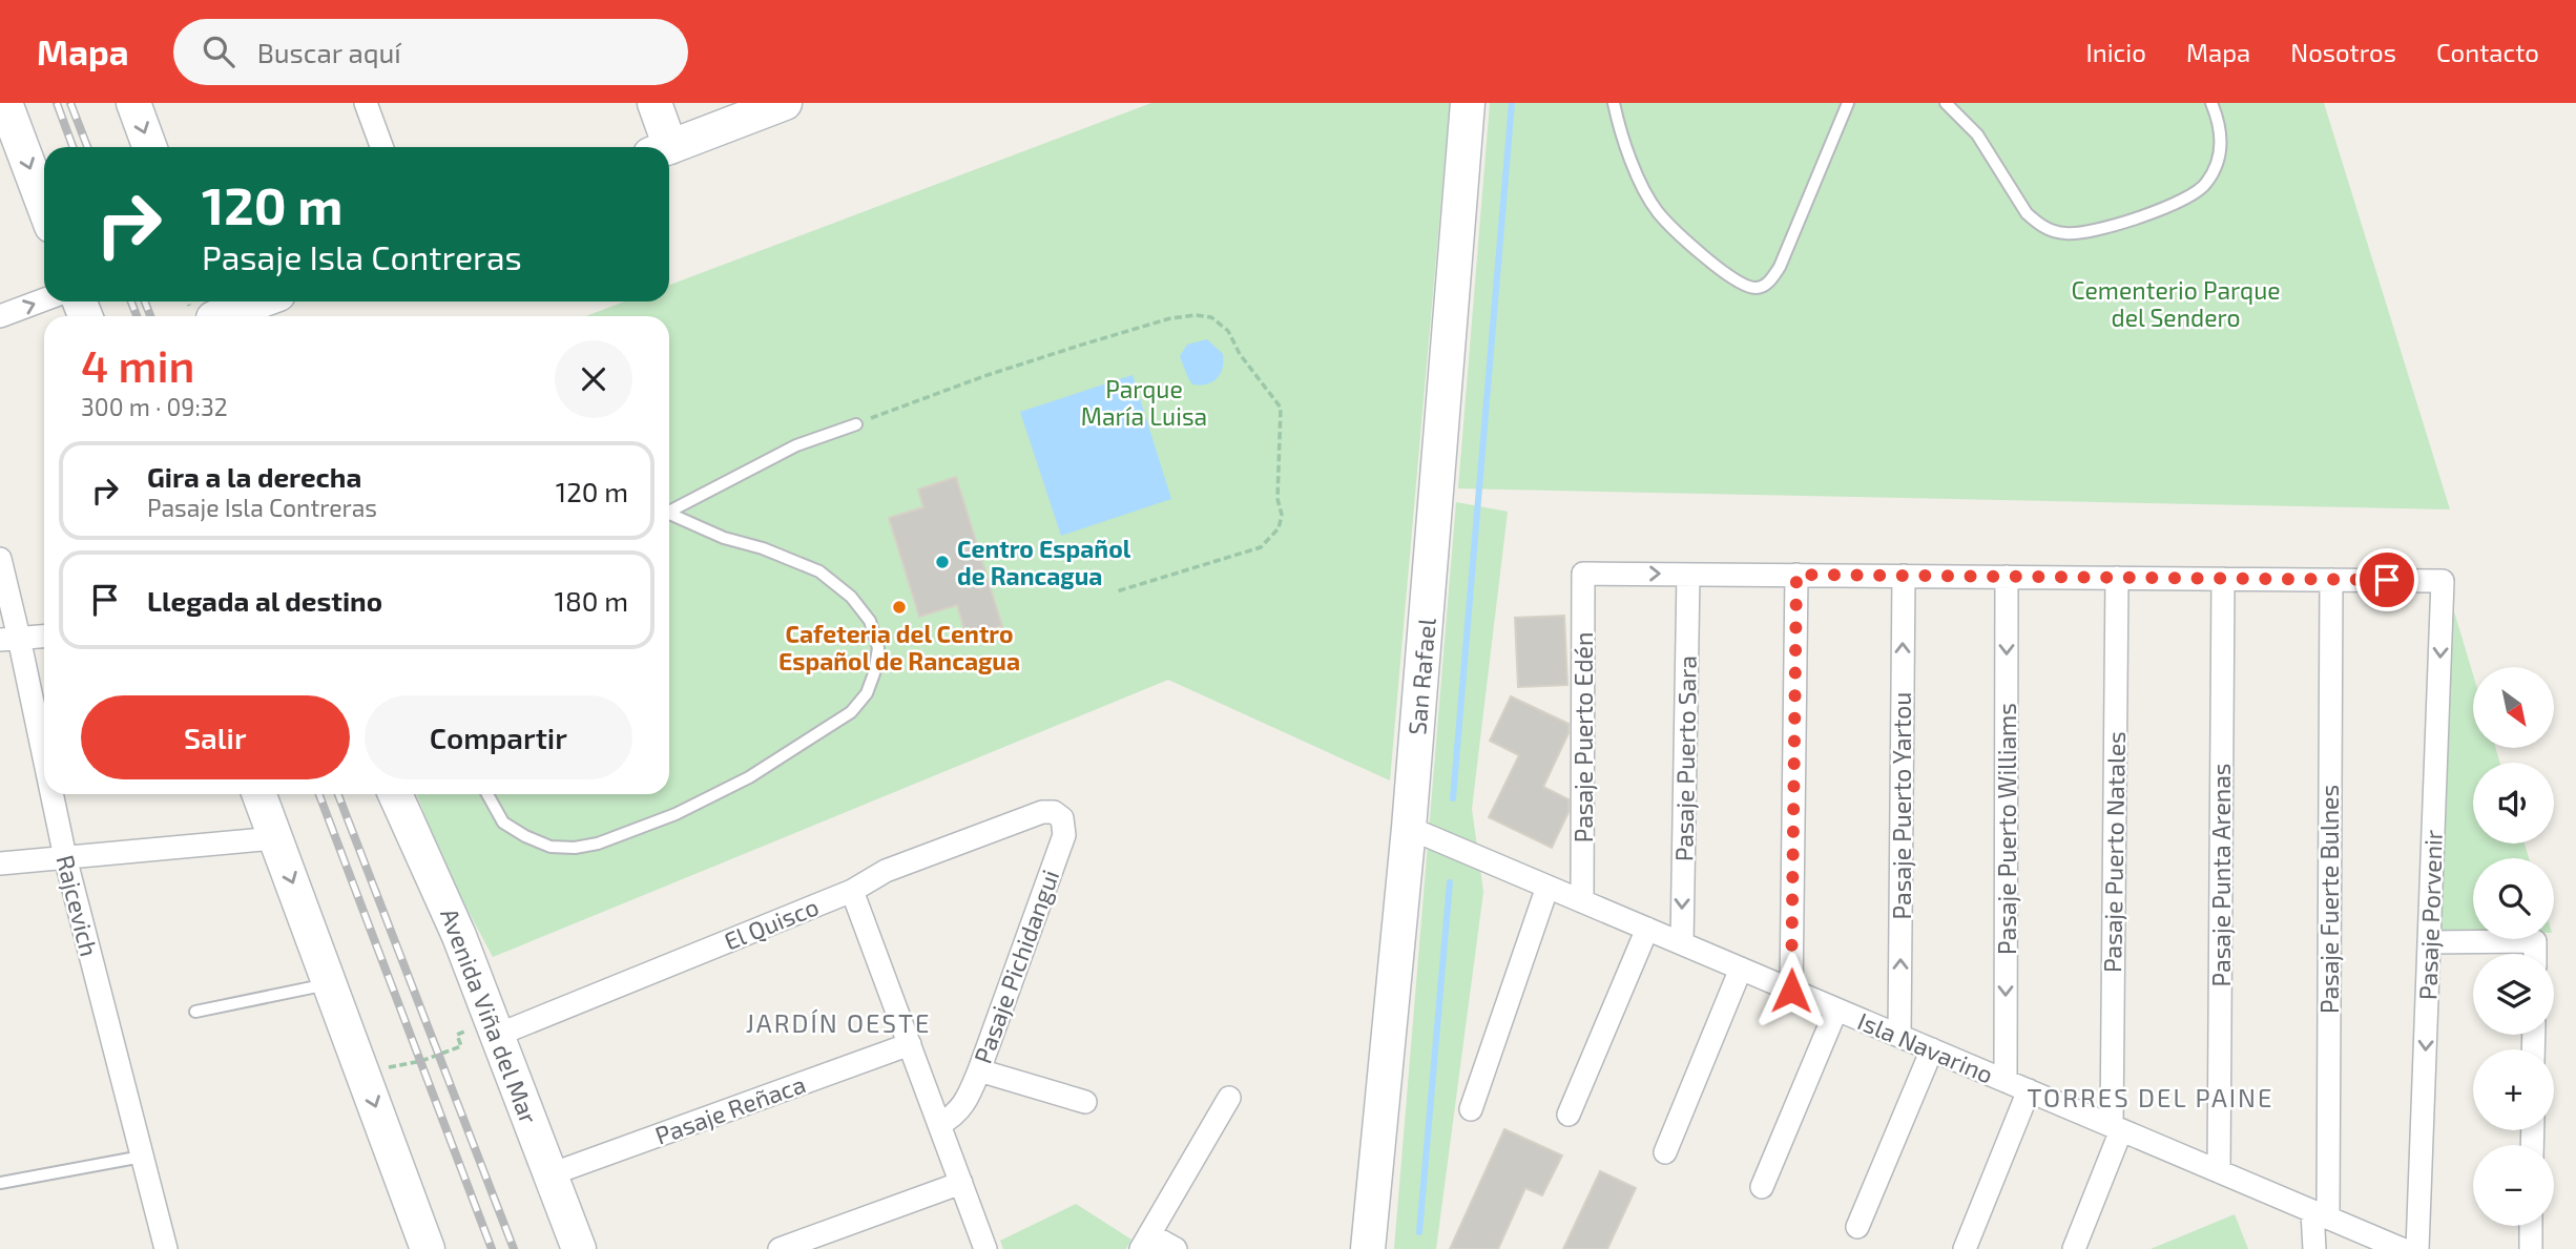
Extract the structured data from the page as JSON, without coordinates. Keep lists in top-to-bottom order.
{
  "streets": {
    "street": [
      "San Rafael",
      "Pasaje Puerto Edén",
      "Pasaje Puerto Sara",
      "Pasaje Puerto Yartou",
      "Pasaje Puerto Williams",
      "Pasaje Puerto Natales",
      "Pasaje Punta Arenas",
      "Pasaje Fuerte Bulnes",
      "Rajcevich",
      "Pasaje Porvenir",
      "El Quisco",
      "Pasaje Pichidangui",
      "Avenida Viña del Mar",
      "Isla Navarino",
      "Pasaje Reñaca"
    ]
  },
  "crossings": [
    ["San Rafael", "Isla Navarino"],
    ["Pasaje Puerto Edén", "Pasaje Puerto Sara"],
    ["Pasaje Puerto Edén", "Isla Navarino"],
    ["Pasaje Puerto Sara", "Isla Navarino"],
    ["Pasaje Puerto Yartou", "Isla Navarino"],
    ["Pasaje Puerto Williams", "Isla Navarino"],
    ["Pasaje Puerto Natales", "Isla Navarino"],
    ["Pasaje Punta Arenas", "Isla Navarino"],
    ["Pasaje Fuerte Bulnes", "Pasaje Porvenir"],
    ["Pasaje Fuerte Bulnes", "Isla Navarino"],
    ["El Quisco", "Pasaje Pichidangui"],
    ["El Quisco", "Avenida Viña del Mar"],
    ["Avenida Viña del Mar", "Pasaje Reñaca"]
  ],
  "one_way": ["Pasaje Puerto Williams", "Pasaje Porvenir"],
  "districts": ["JARDÍN OESTE", "TORRES DEL PAINE"],
  "parks": ["Cementerio Parque del Sendero", "Parque María Luisa"],
  "places": ["Centro Español de Rancagua", "Cafeteria del Centro Español de Rancagua"],
  "north": "bottom right",
  "page": {
    "header": "Mapa",
    "search": "Buscar aquí",
    "nav": [
      "Inicio",
      "Mapa",
      "Nosotros",
      "Contacto"
    ],
    "turn": ["120 m", "Pasaje Isla Contreras"],
    "heading": ["4 min", "300 m · 09:32"],
    "list": [
      {
        "name": "Gira a la derecha",
        "note": "Pasaje Isla Contreras",
        "value": "120 m"
      },
      {
        "name": "Llegada al destino",
        "value": "180 m"
      }
    ],
    "map_buttons": ["+", "−"],
    "buttons": ["Salir", "Compartir"]
  }
}
